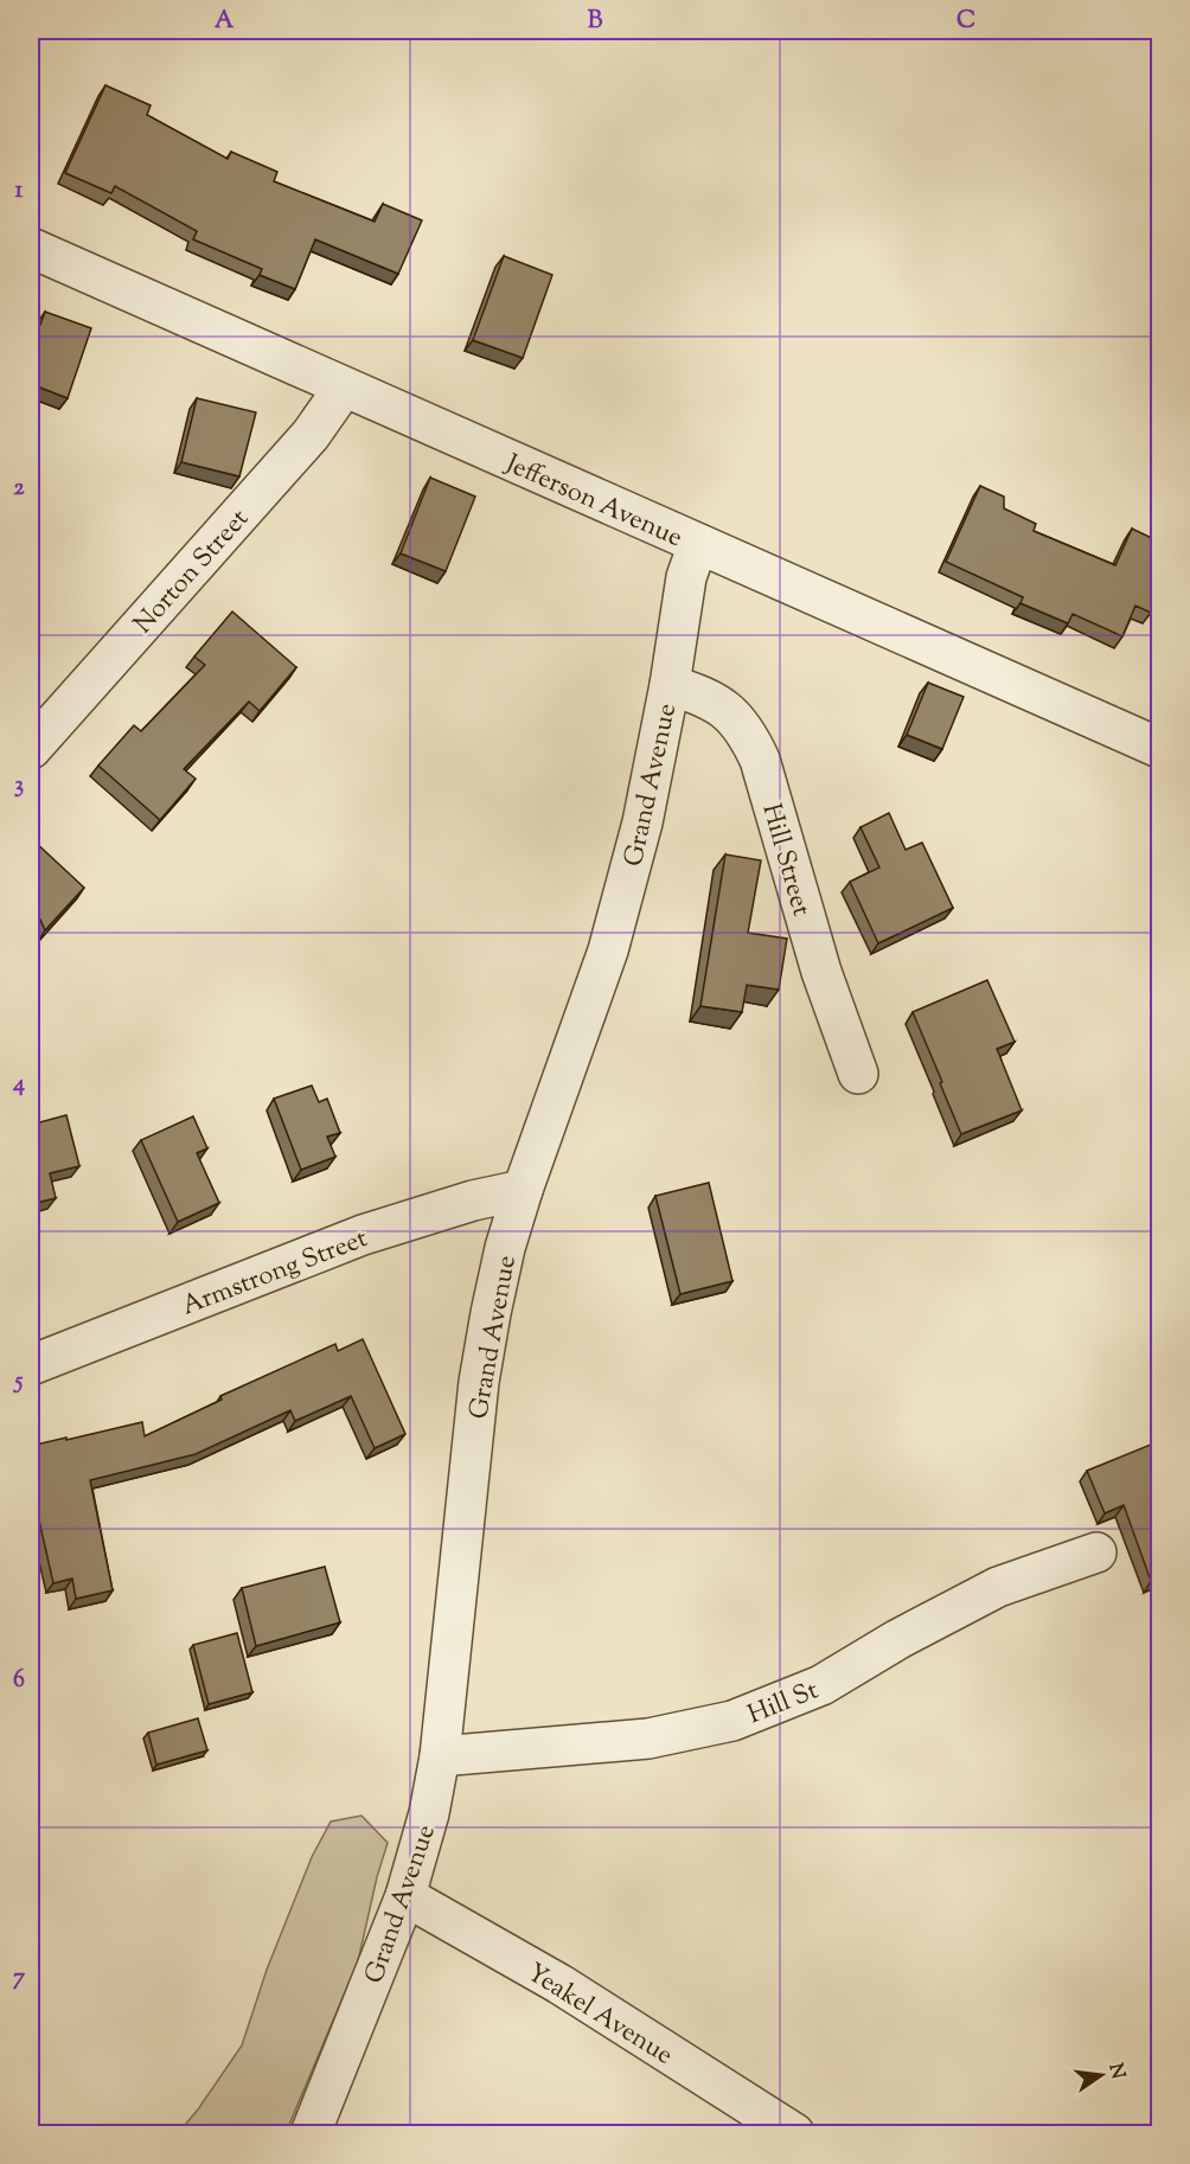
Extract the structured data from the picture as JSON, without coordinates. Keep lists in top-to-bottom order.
{
  "streets": {
    "street": [
      "Jefferson Avenue",
      "Norton Street",
      "Grand Avenue",
      "Hill Street",
      "Armstrong Street",
      "Hill St",
      "Yeakel Avenue"
    ]
  },
  "crossings": [
    ["Jefferson Avenue", "Norton Street"],
    ["Jefferson Avenue", "Grand Avenue"],
    ["Grand Avenue", "Hill Street"],
    ["Grand Avenue", "Armstrong Street"],
    ["Grand Avenue", "Hill St"],
    ["Grand Avenue", "Yeakel Avenue"]
  ],
  "north": "right",
  "grid": {
    "columns": ["A", "B", "C"],
    "rows": [
      "1",
      "2",
      "3",
      "4",
      "5",
      "6",
      "7"
    ]
  }
}
